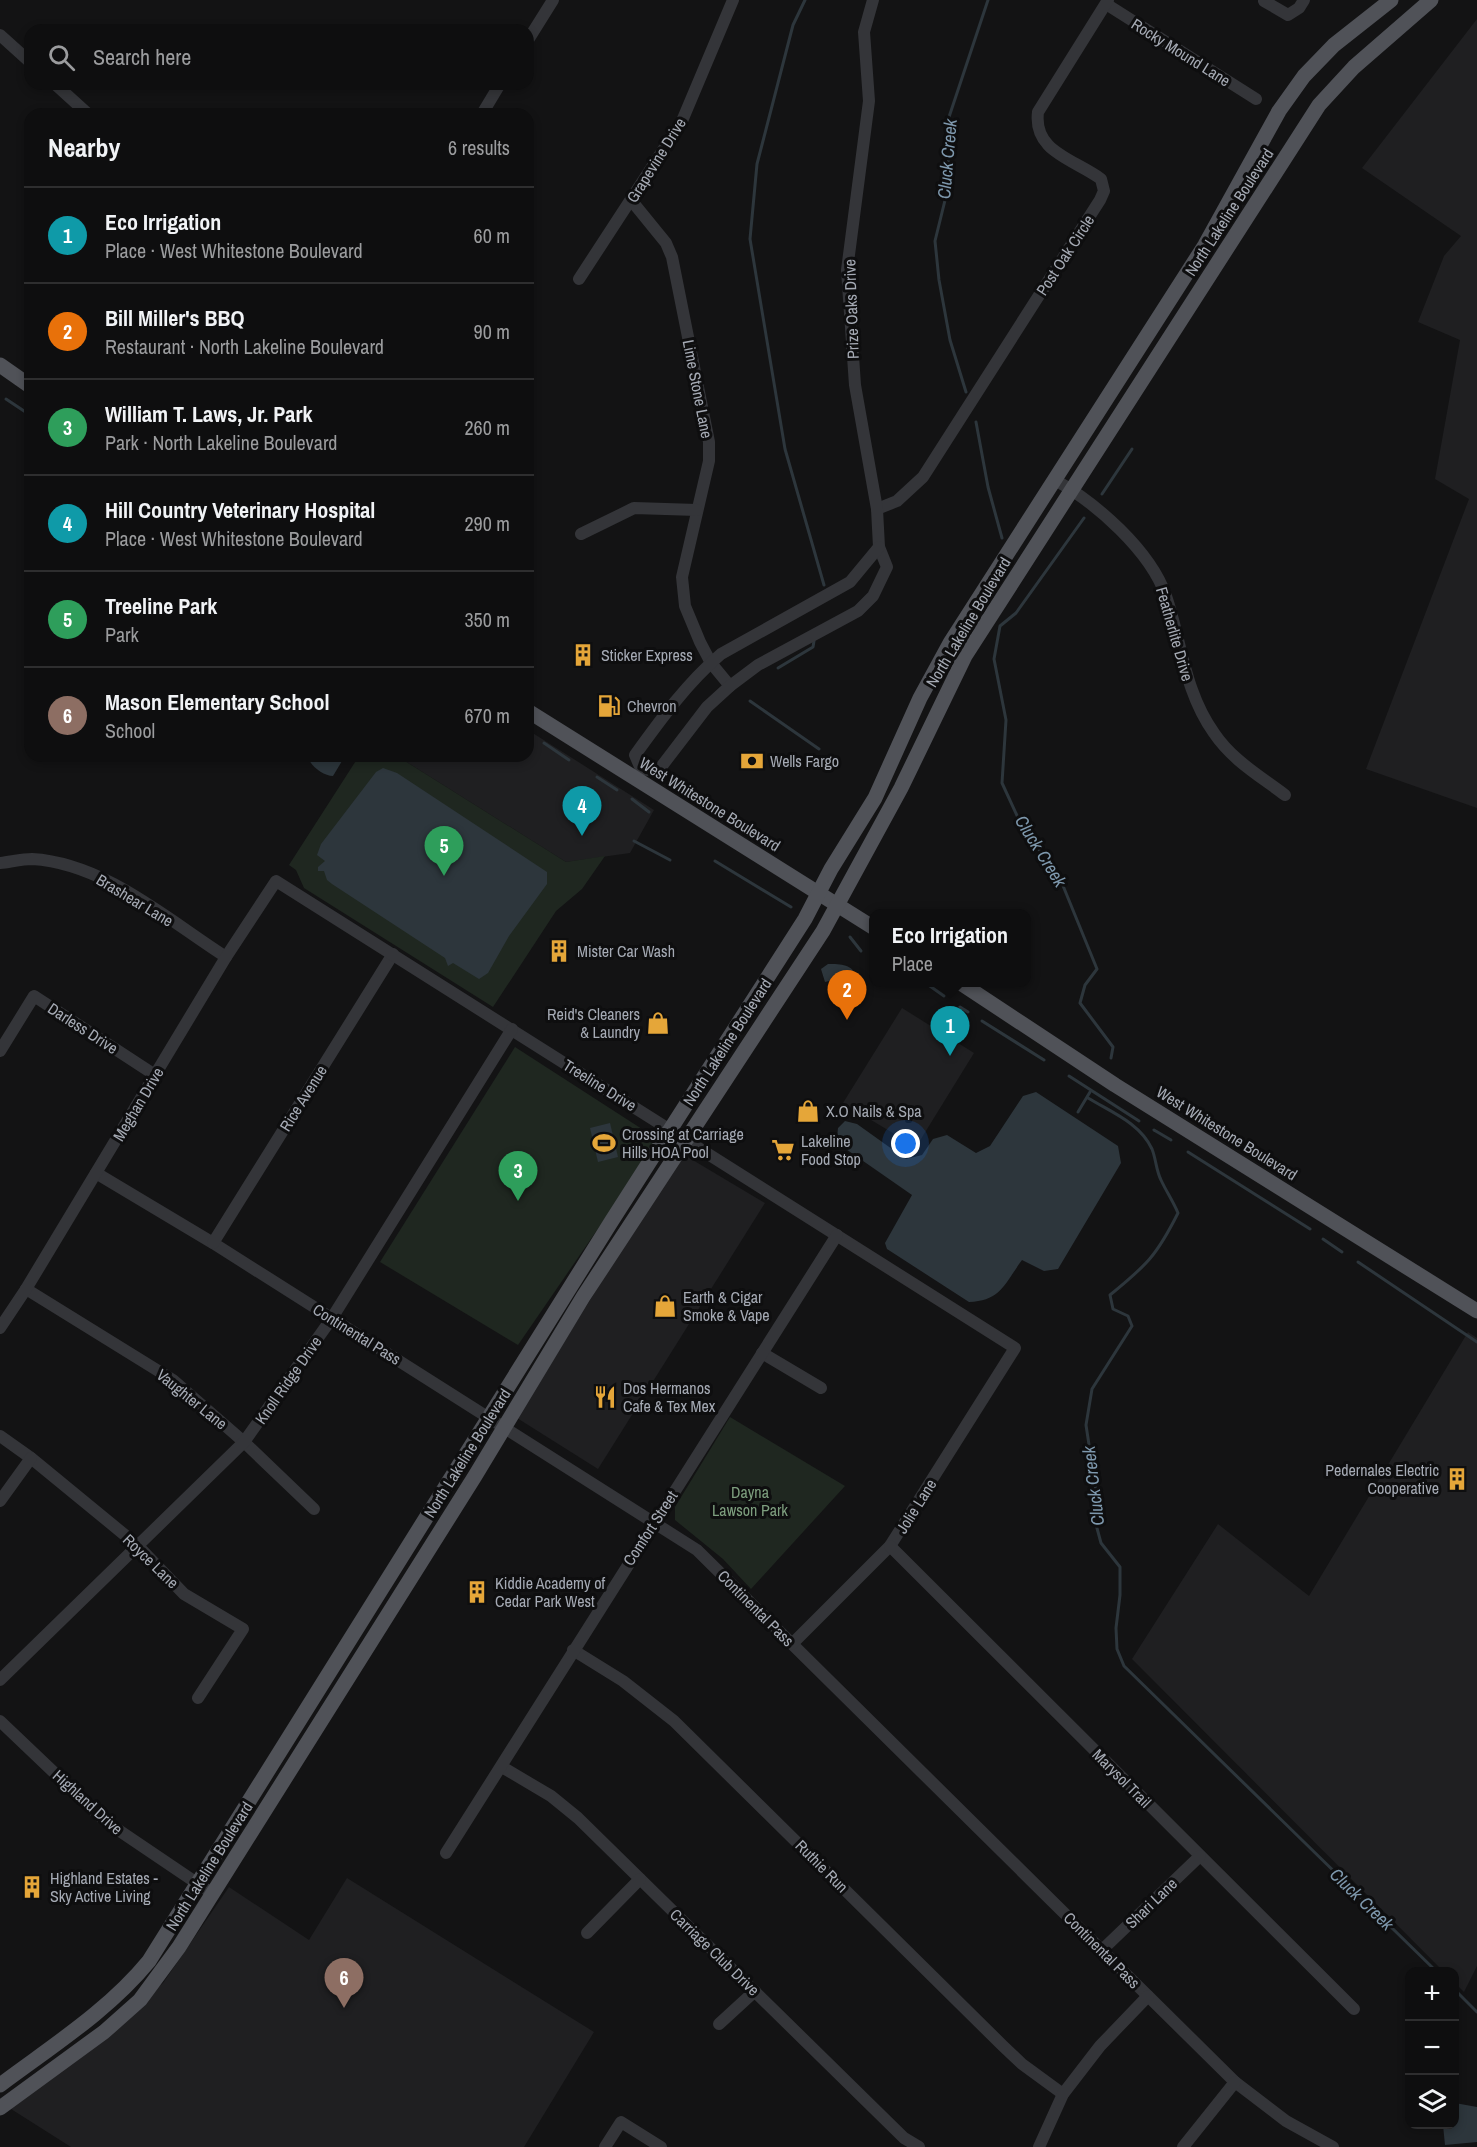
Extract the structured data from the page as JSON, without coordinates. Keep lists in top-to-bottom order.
{
  "streets": {
    "main road": ["North Lakeline Boulevard", "West Whitestone Boulevard"],
    "street": [
      "Rocky Mound Lane",
      "Grapevine Drive",
      "Post Oak Circle",
      "Prize Oaks Drive",
      "Lime Stone Lane",
      "Featherlite Drive",
      "Brashear Lane",
      "Darless Drive",
      "Treeline Drive",
      "Rice Avenue",
      "Meghan Drive",
      "Continental Pass",
      "Knoll Ridge Drive",
      "Vaughter Lane",
      "Jolie Lane",
      "Comfort Street",
      "Royce Lane",
      "Marysol Trail",
      "Highland Drive",
      "Ruthie Run",
      "Shari Lane",
      "Carriage Club Drive"
    ]
  },
  "crossings": [
    ["Rocky Mound Lane", "Post Oak Circle"],
    ["Grapevine Drive", "Lime Stone Lane"],
    ["North Lakeline Boulevard", "Featherlite Drive"],
    ["North Lakeline Boulevard", "West Whitestone Boulevard"],
    ["North Lakeline Boulevard", "Treeline Drive"],
    ["North Lakeline Boulevard", "Continental Pass"],
    ["North Lakeline Boulevard", "Highland Drive"],
    ["Post Oak Circle", "Prize Oaks Drive"],
    ["Prize Oaks Drive", "Lime Stone Lane"],
    ["Prize Oaks Drive", "West Whitestone Boulevard"],
    ["Brashear Lane", "Meghan Drive"],
    ["Darless Drive", "Meghan Drive"],
    ["Treeline Drive", "Rice Avenue"],
    ["Treeline Drive", "Meghan Drive"],
    ["Treeline Drive", "Knoll Ridge Drive"],
    ["Treeline Drive", "Jolie Lane"],
    ["Treeline Drive", "Comfort Street"],
    ["Rice Avenue", "Continental Pass"],
    ["Meghan Drive", "Continental Pass"],
    ["Meghan Drive", "Vaughter Lane"],
    ["Continental Pass", "Knoll Ridge Drive"],
    ["Continental Pass", "Jolie Lane"],
    ["Continental Pass", "Comfort Street"],
    ["Continental Pass", "Shari Lane"],
    ["Knoll Ridge Drive", "Vaughter Lane"],
    ["Knoll Ridge Drive", "Royce Lane"],
    ["Jolie Lane", "Marysol Trail"],
    ["Comfort Street", "Ruthie Run"],
    ["Comfort Street", "Carriage Club Drive"],
    ["Marysol Trail", "Shari Lane"]
  ],
  "water": ["Cluck Creek"],
  "parks": ["Dayna Lawson Park"],
  "places": {
    "building": [
      "Sticker Express",
      "Mister Car Wash",
      "Pedernales Electric Cooperative",
      "Kiddie Academy of Cedar Park West",
      "Highland Estates - Sky Active Living"
    ],
    "fuel station": ["Chevron"],
    "bank": ["Wells Fargo"],
    "shop": ["Reid's Cleaners & Laundry", "X.O Nails & Spa", "Earth & Cigar Smoke & Vape"],
    "sports": ["Crossing at Carriage Hills HOA Pool"],
    "supermarket": ["Lakeline Food Stop"],
    "restaurant": ["Dos Hermanos Cafe & Tex Mex"]
  },
  "page": {
    "search": "Search here",
    "heading": ["Nearby", "6 results"],
    "list": [
      {
        "mark": "1",
        "name": "Eco Irrigation",
        "note": "Place · West Whitestone Boulevard",
        "value": "60 m"
      },
      {
        "mark": "2",
        "name": "Bill Miller's BBQ",
        "note": "Restaurant · North Lakeline Boulevard",
        "value": "90 m"
      },
      {
        "mark": "3",
        "name": "William T. Laws, Jr. Park",
        "note": "Park · North Lakeline Boulevard",
        "value": "260 m"
      },
      {
        "mark": "4",
        "name": "Hill Country Veterinary Hospital",
        "note": "Place · West Whitestone Boulevard",
        "value": "290 m"
      },
      {
        "mark": "5",
        "name": "Treeline Park",
        "note": "Park",
        "value": "350 m"
      },
      {
        "mark": "6",
        "name": "Mason Elementary School",
        "note": "School",
        "value": "670 m"
      }
    ],
    "pins": [
      "4",
      "5",
      "2",
      "1",
      "3",
      "6"
    ],
    "popup": ["Eco Irrigation", "Place"],
    "map_buttons": ["+", "−"]
  }
}
